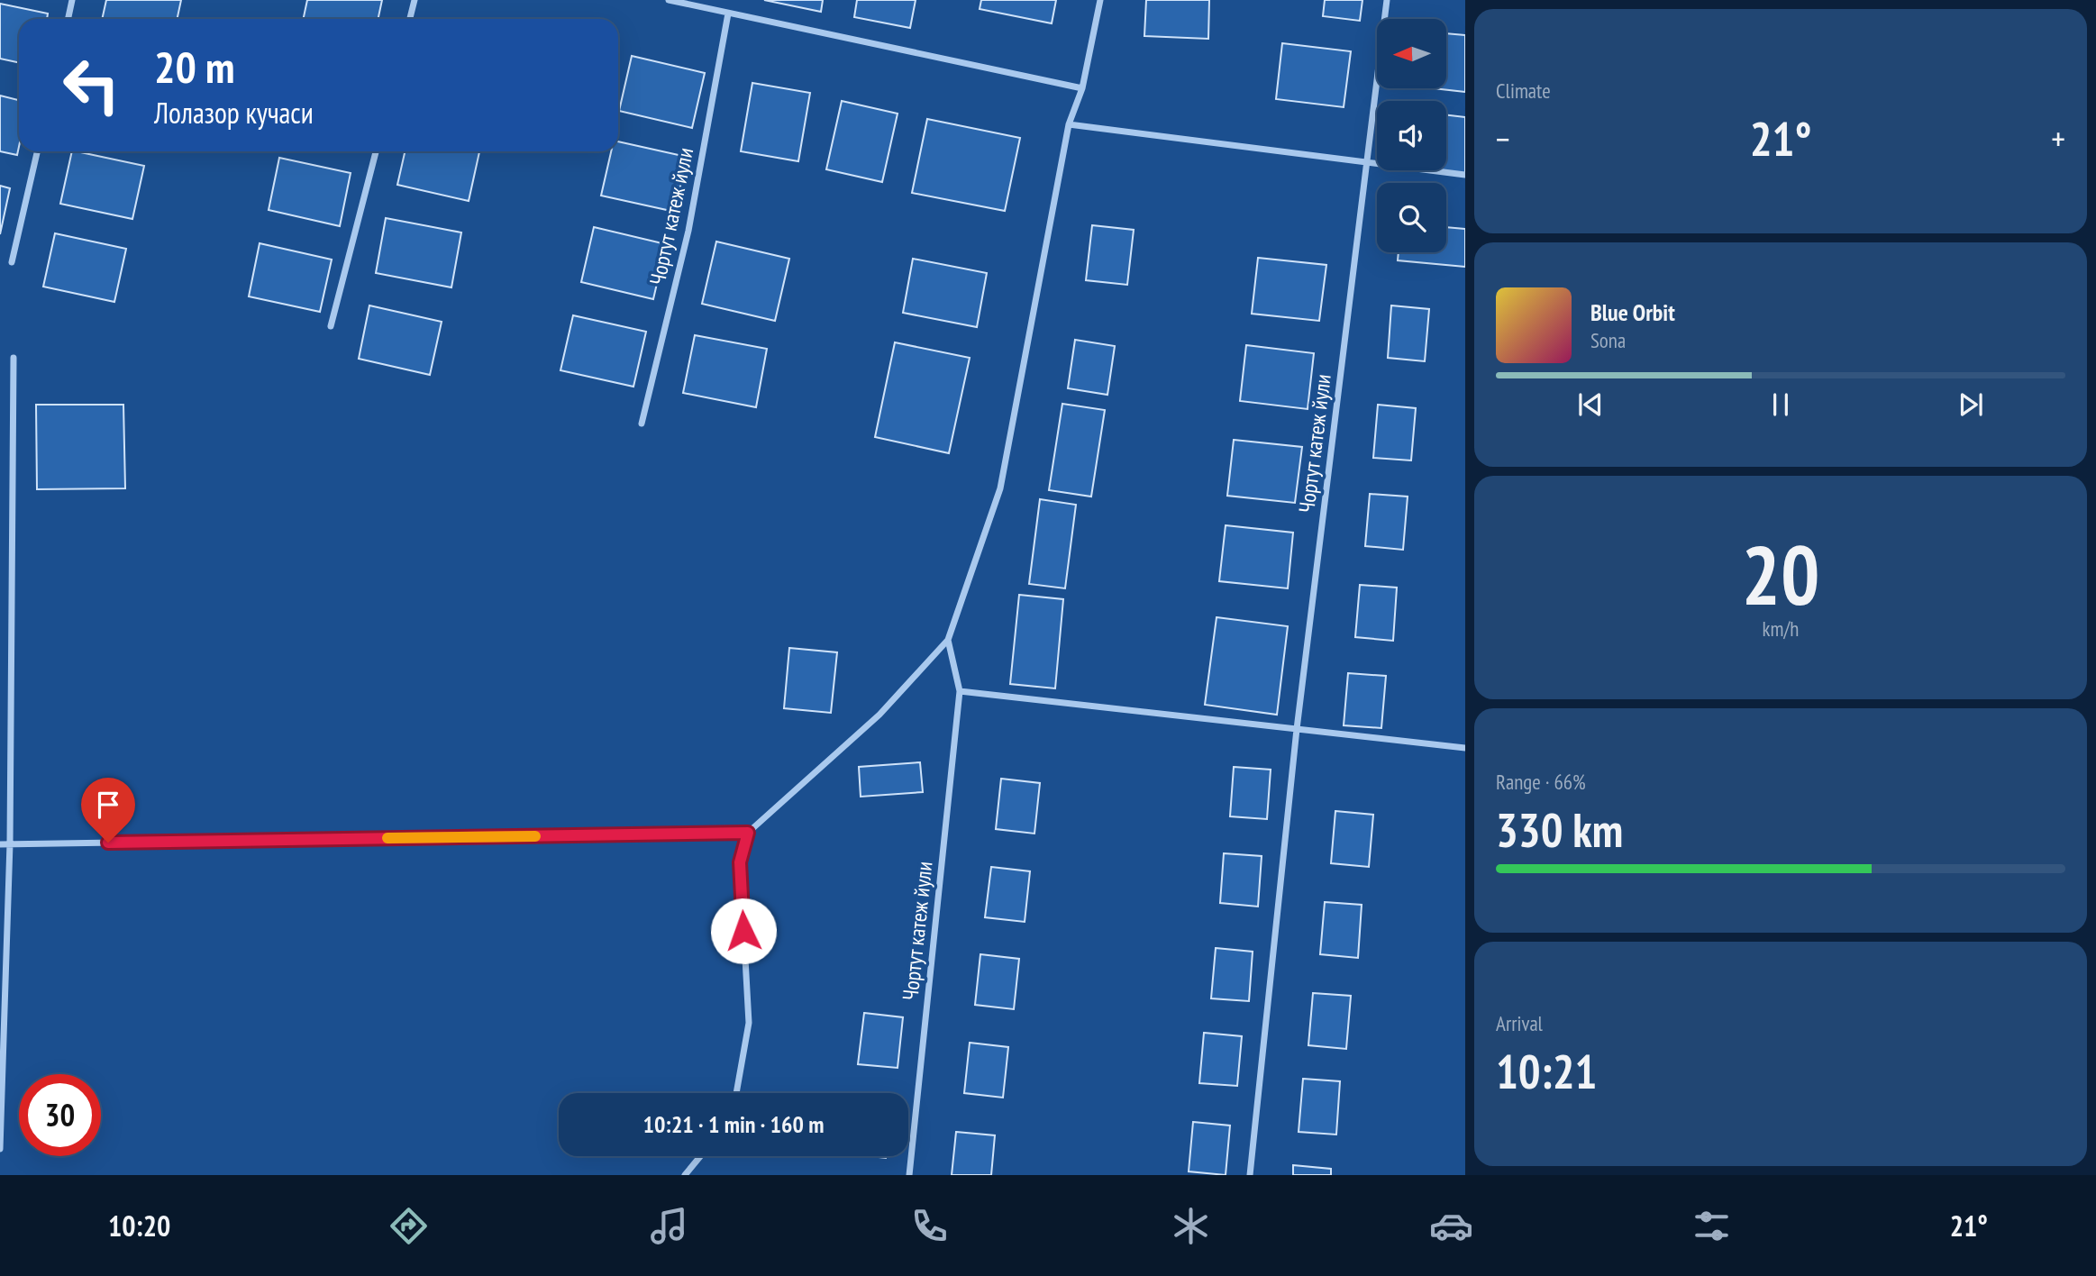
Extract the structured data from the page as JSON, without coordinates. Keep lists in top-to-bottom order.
{
  "streets": {
    "street": ["Чортут катеж йули"]
  },
  "north": "left",
  "page": {
    "tile": [
      "Climate",
      ["20", "km/h"],
      ["Range · 66%", "330 km"],
      ["Arrival", "10:21"]
    ],
    "turn": ["20 m", "Лолазор кучаси"],
    "heat": ["−", "21°", "+"],
    "song": ["Blue Orbit", "Sona"],
    "limit": "30",
    "trip": "10:21 · 1 min · 160 m",
    "tabs": ["10:20", "21°"]
  }
}
